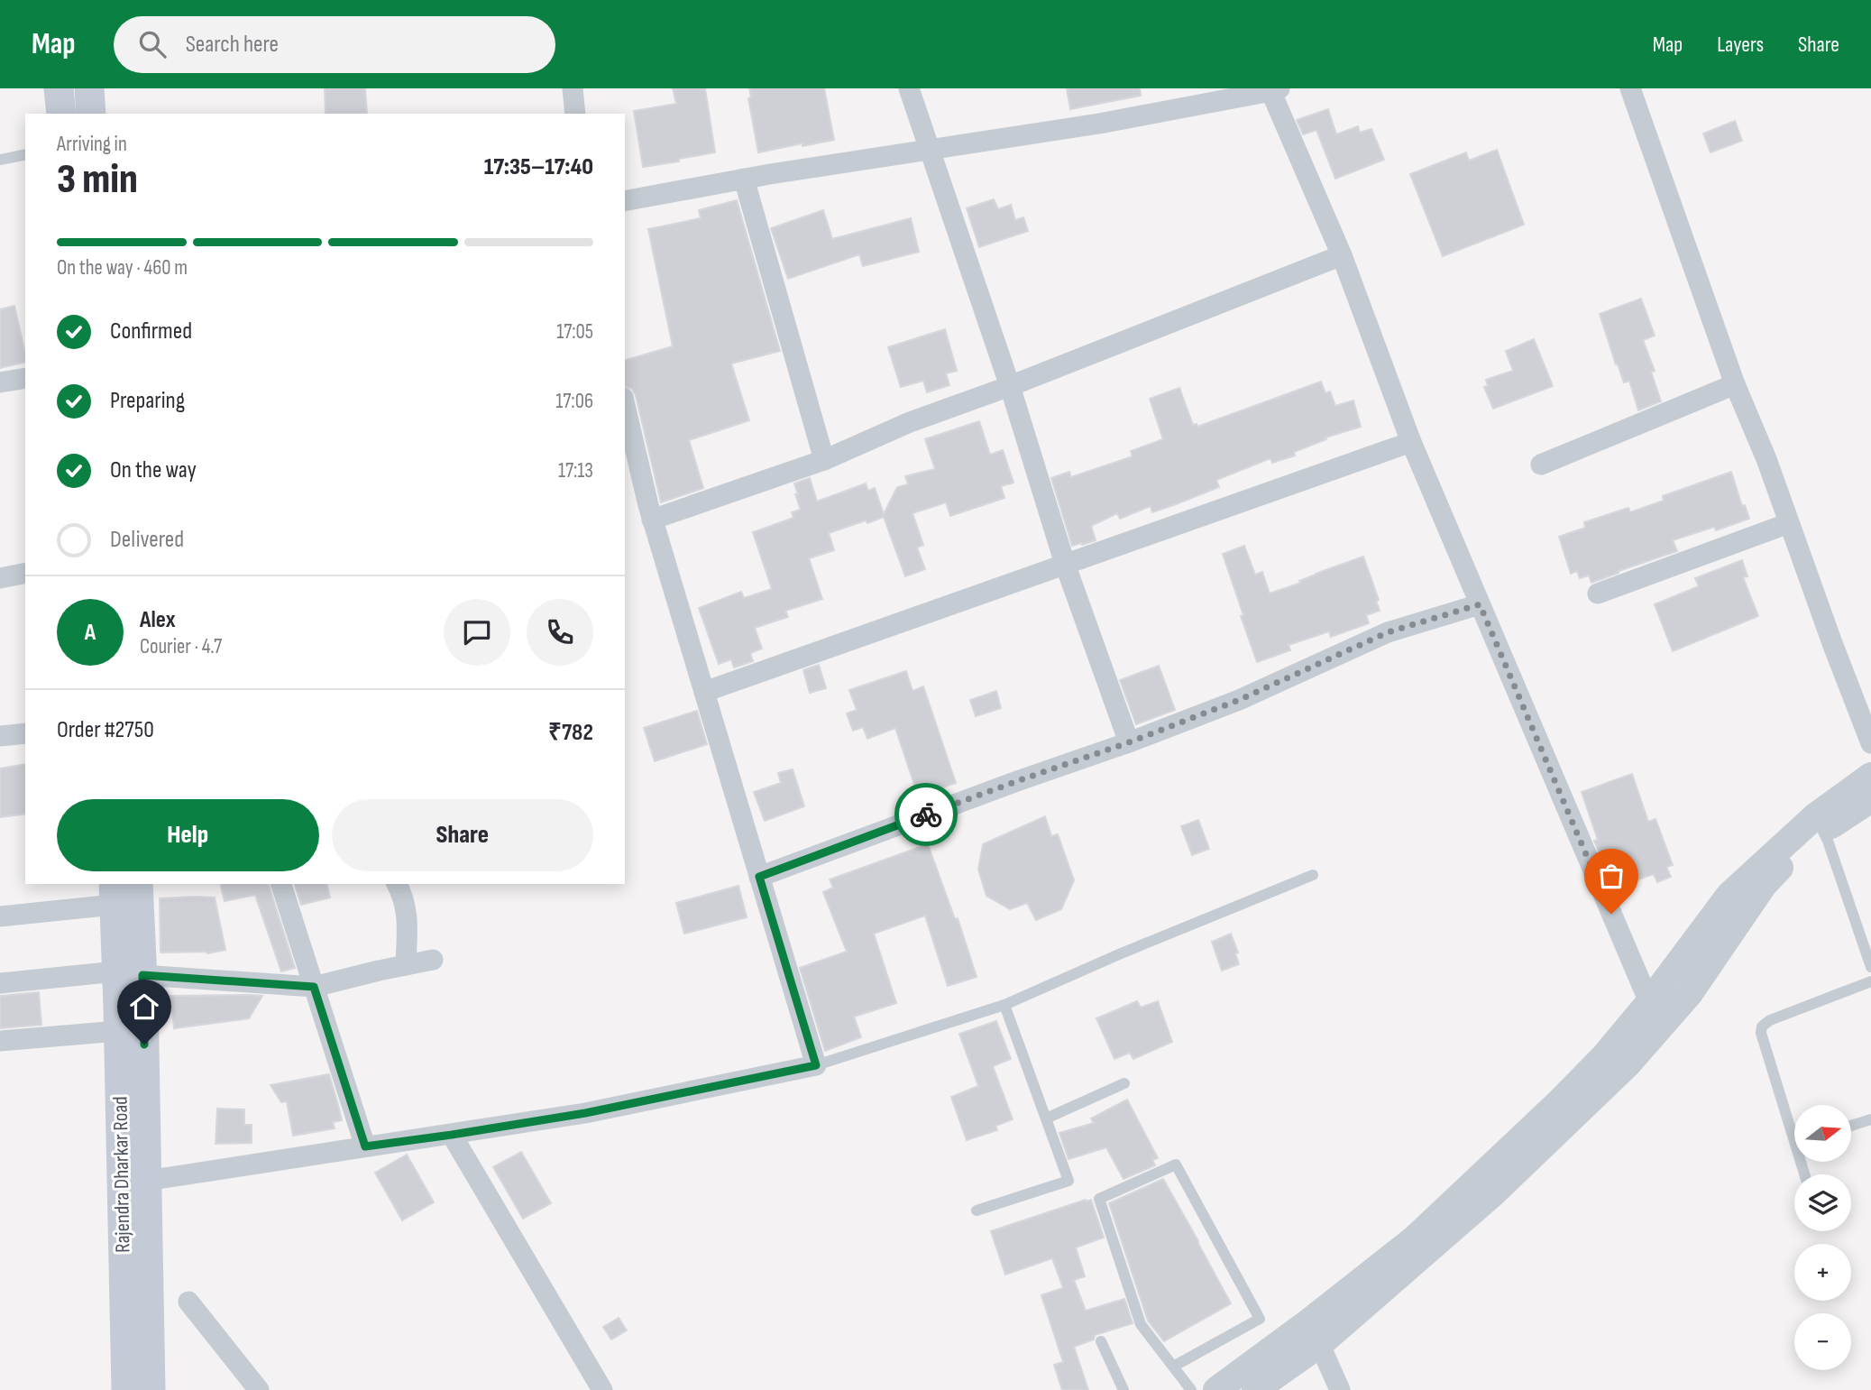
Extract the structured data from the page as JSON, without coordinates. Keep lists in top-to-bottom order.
{
  "streets": {
    "main road": ["Rajendra Dharkar Road"]
  },
  "north": "right",
  "page": {
    "header": "Map",
    "search": "Search here",
    "nav": ["Map", "Layers", "Share"],
    "heading": ["3 min", "Arriving in", "17:35–17:40"],
    "panel": [
      "Alex",
      "Courier · 4.7",
      "Order #2750",
      "₹782"
    ],
    "bar": "On the way · 460 m",
    "list": [
      ["Confirmed", "17:05"],
      ["Preparing", "17:06"],
      ["On the way", "17:13"],
      "Delivered"
    ],
    "round": "A",
    "buttons": ["Help", "Share"],
    "map_buttons": ["+", "−"]
  }
}
